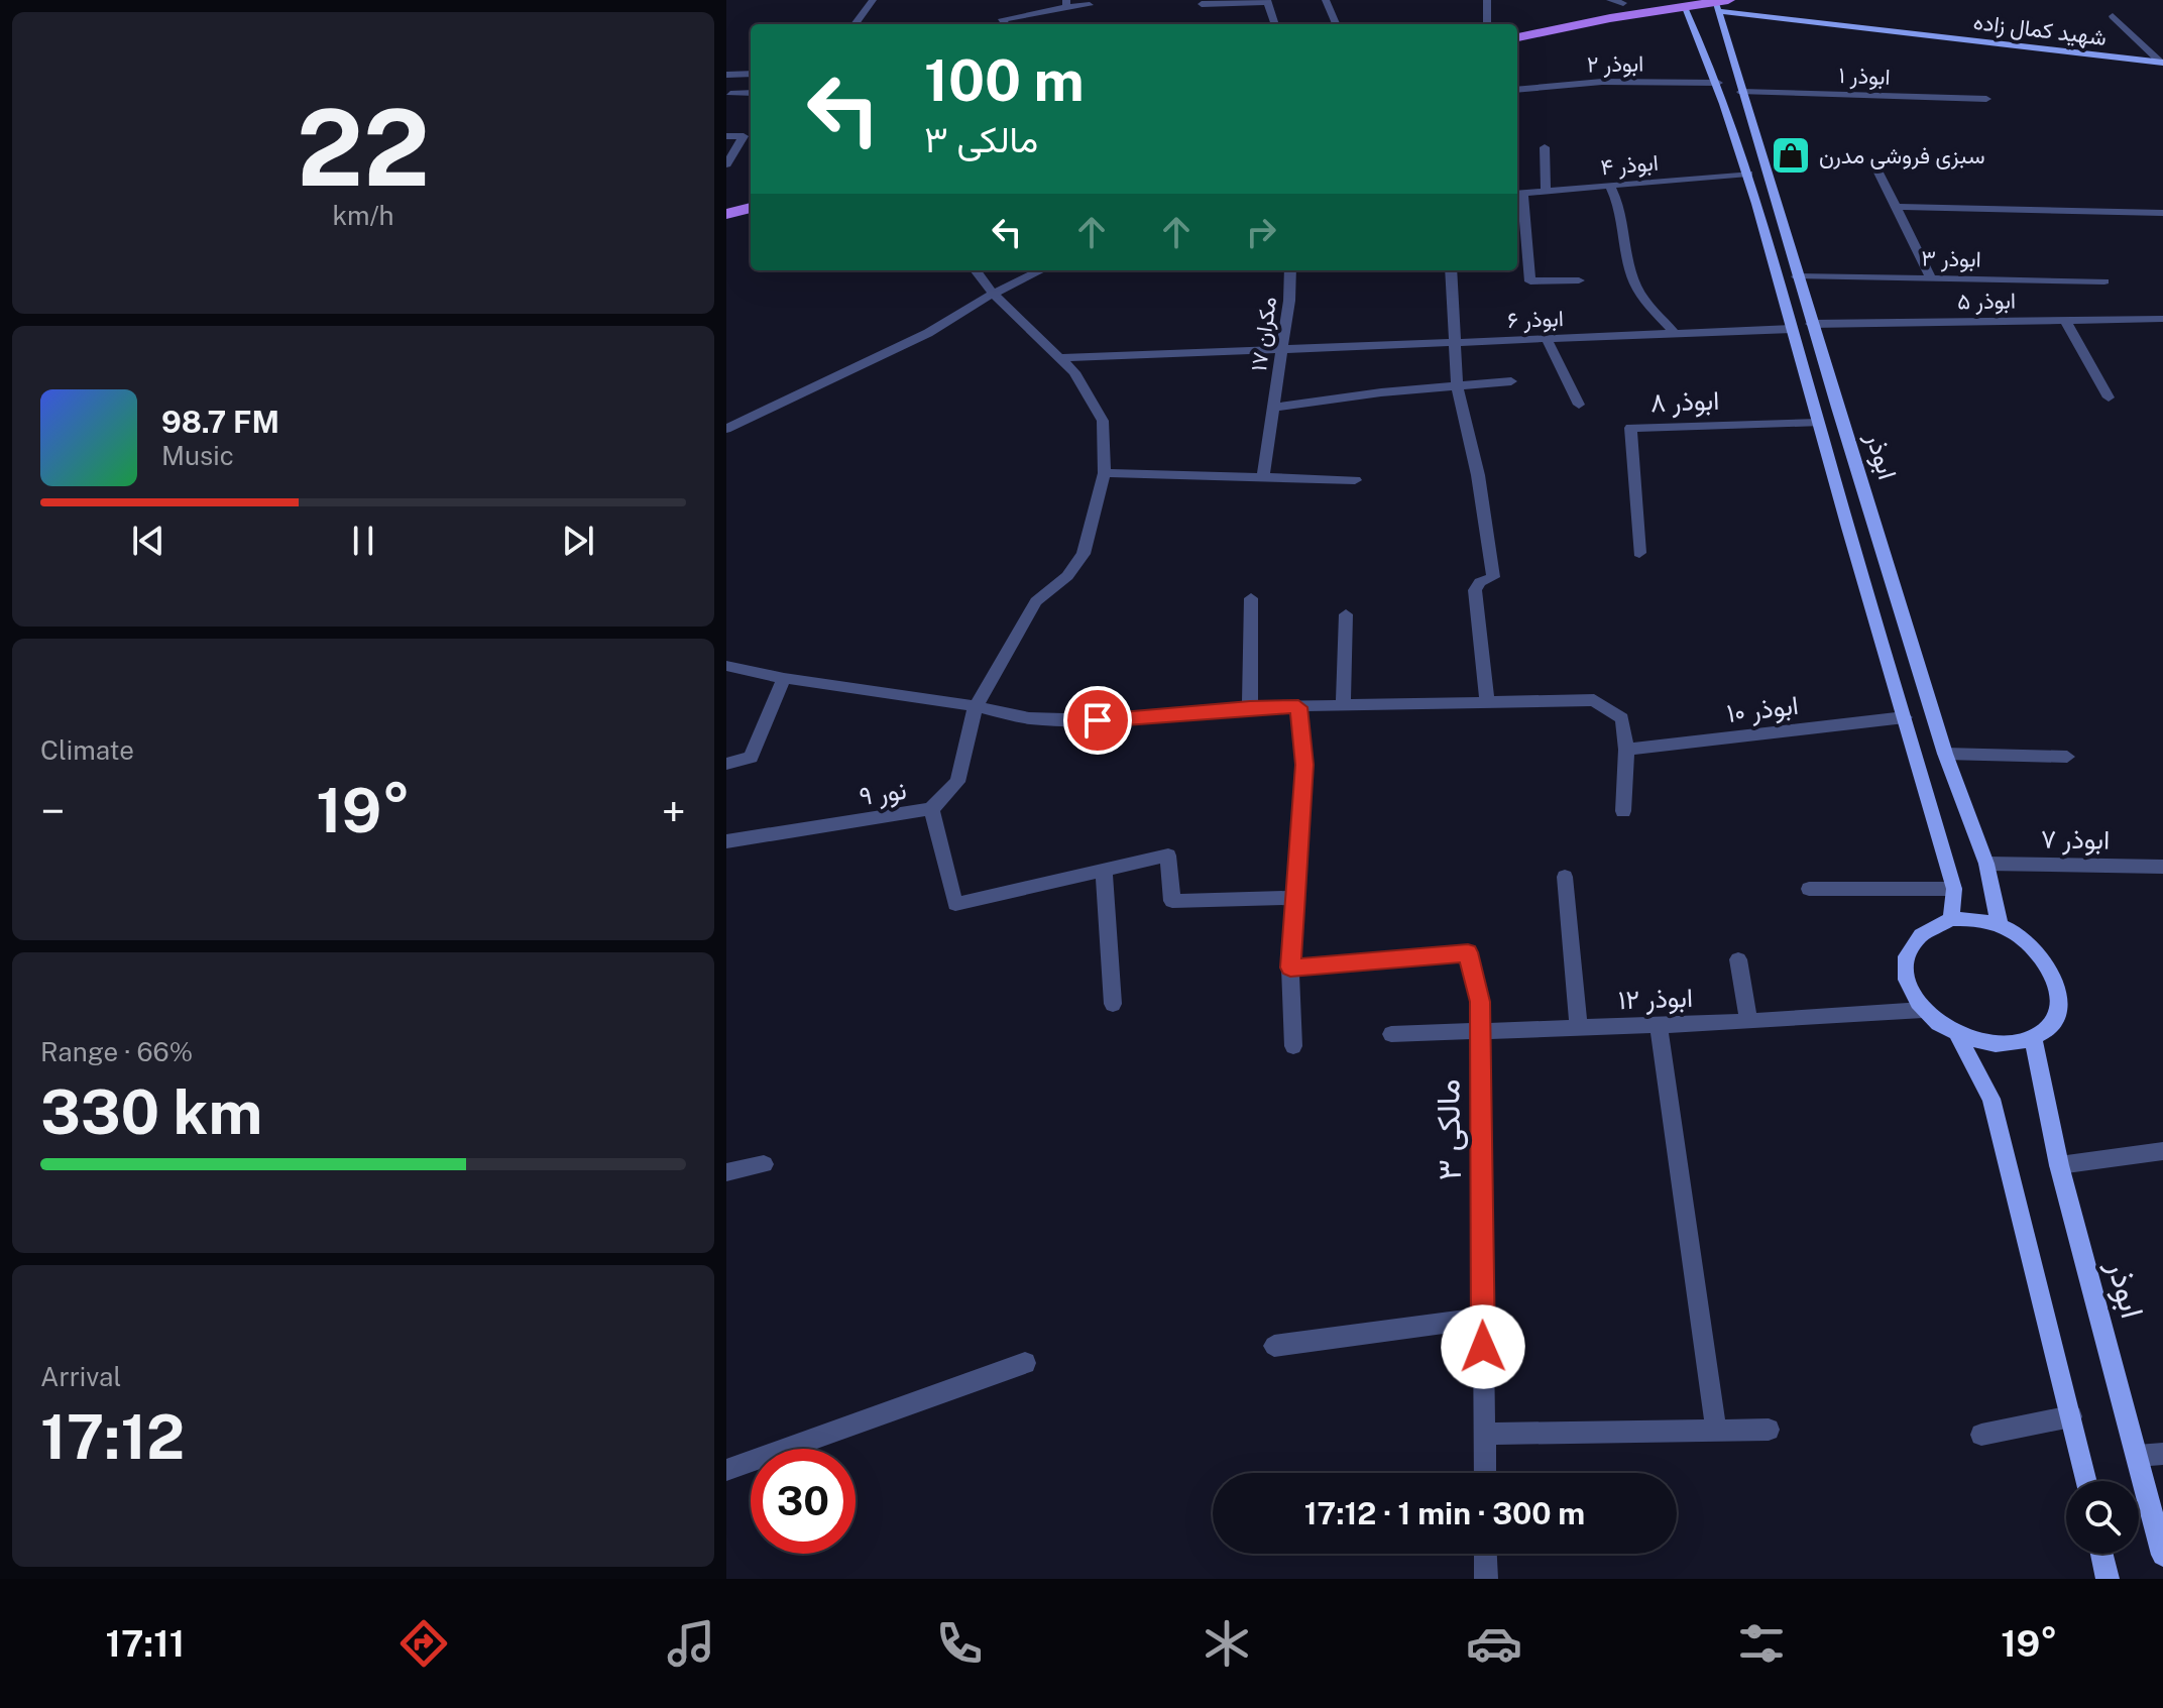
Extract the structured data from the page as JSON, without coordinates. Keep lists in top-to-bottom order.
{
  "streets": {
    "main road": ["شهید کمال زاده", "ابوذر"],
    "street": [
      "ابوذر ۲",
      "ابوذر ۱",
      "ابوذر ۴",
      "ابوذر ۳",
      "ابوذر ۵",
      "ابوذر ۶",
      "مکران ۱۷",
      "ابوذر ۸",
      "ابوذر ۱۰",
      "نور ۹",
      "ابوذر ۷",
      "ابوذر ۱۲",
      "مالکی ۳"
    ]
  },
  "crossings": [
    ["شهید کمال زاده", "ابوذر"],
    ["ابوذر ۲", "ابوذر"],
    ["ابوذر ۱", "ابوذر"],
    ["ابوذر ۴", "ابوذر"],
    ["ابوذر ۳", "ابوذر"],
    ["ابوذر ۵", "ابوذر"],
    ["ابوذر ۶", "مکران ۱۷"],
    ["ابوذر ۶", "ابوذر"],
    ["ابوذر ۶", "نور ۹"],
    ["ابوذر ۸", "ابوذر"],
    ["ابوذر", "ابوذر ۱۰"],
    ["ابوذر", "ابوذر ۷"],
    ["ابوذر", "ابوذر ۱۲"],
    ["ابوذر ۱۲", "مالکی ۳"]
  ],
  "places": {
    "shop": ["سبزی فروشی مدرن"]
  },
  "page": {
    "tile": [
      ["22", "km/h"],
      "Climate",
      ["Range · 66%", "330 km"],
      ["Arrival", "17:12"]
    ],
    "turn": ["100 m", "مالکی ۳"],
    "song": ["98.7 FM", "Music"],
    "heat": ["−", "19°", "+"],
    "limit": "30",
    "trip": "17:12 · 1 min · 300 m",
    "tabs": ["17:11", "19°"]
  }
}
